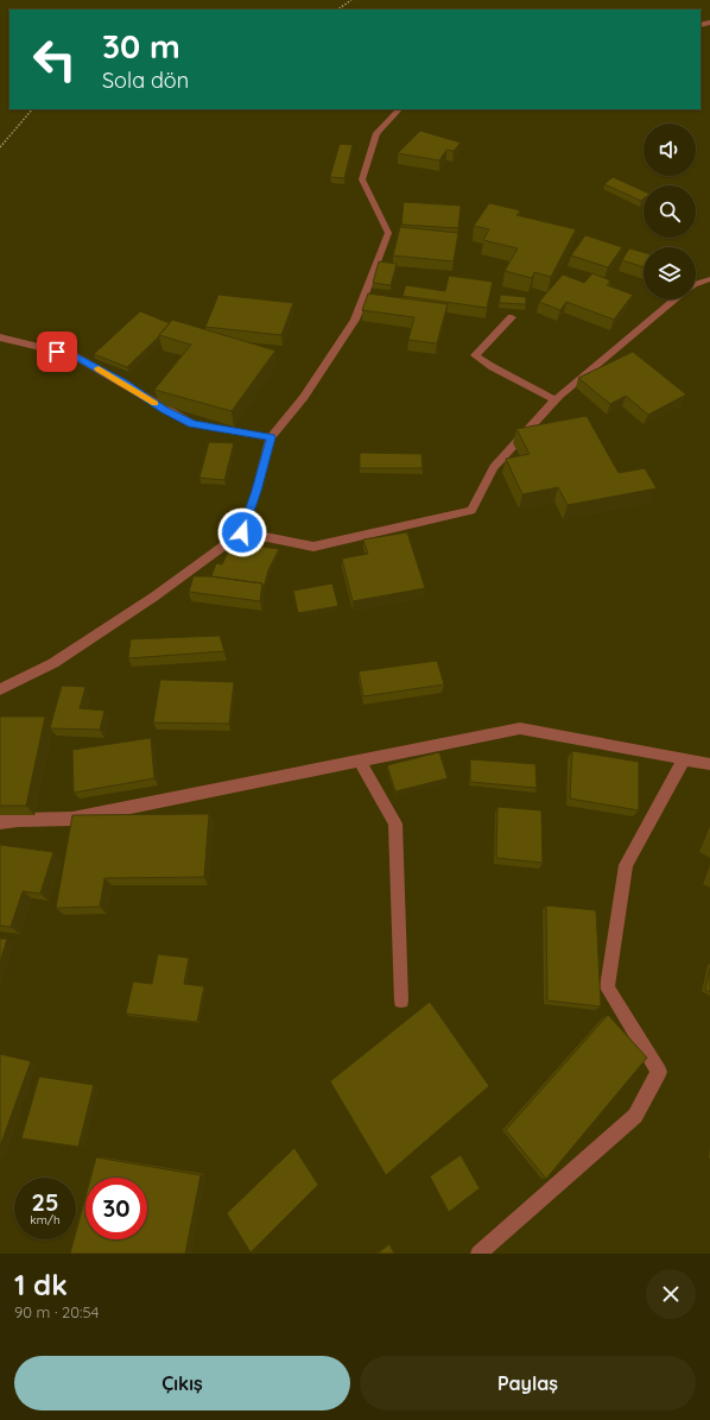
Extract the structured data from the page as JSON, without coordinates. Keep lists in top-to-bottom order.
{
  "page": {
    "turn": ["30 m", "Sola dön"],
    "speed": "25 km/h",
    "limit": "30",
    "heading": ["1 dk", "90 m · 20:54"],
    "buttons": ["Çıkış", "Paylaş"]
  }
}
